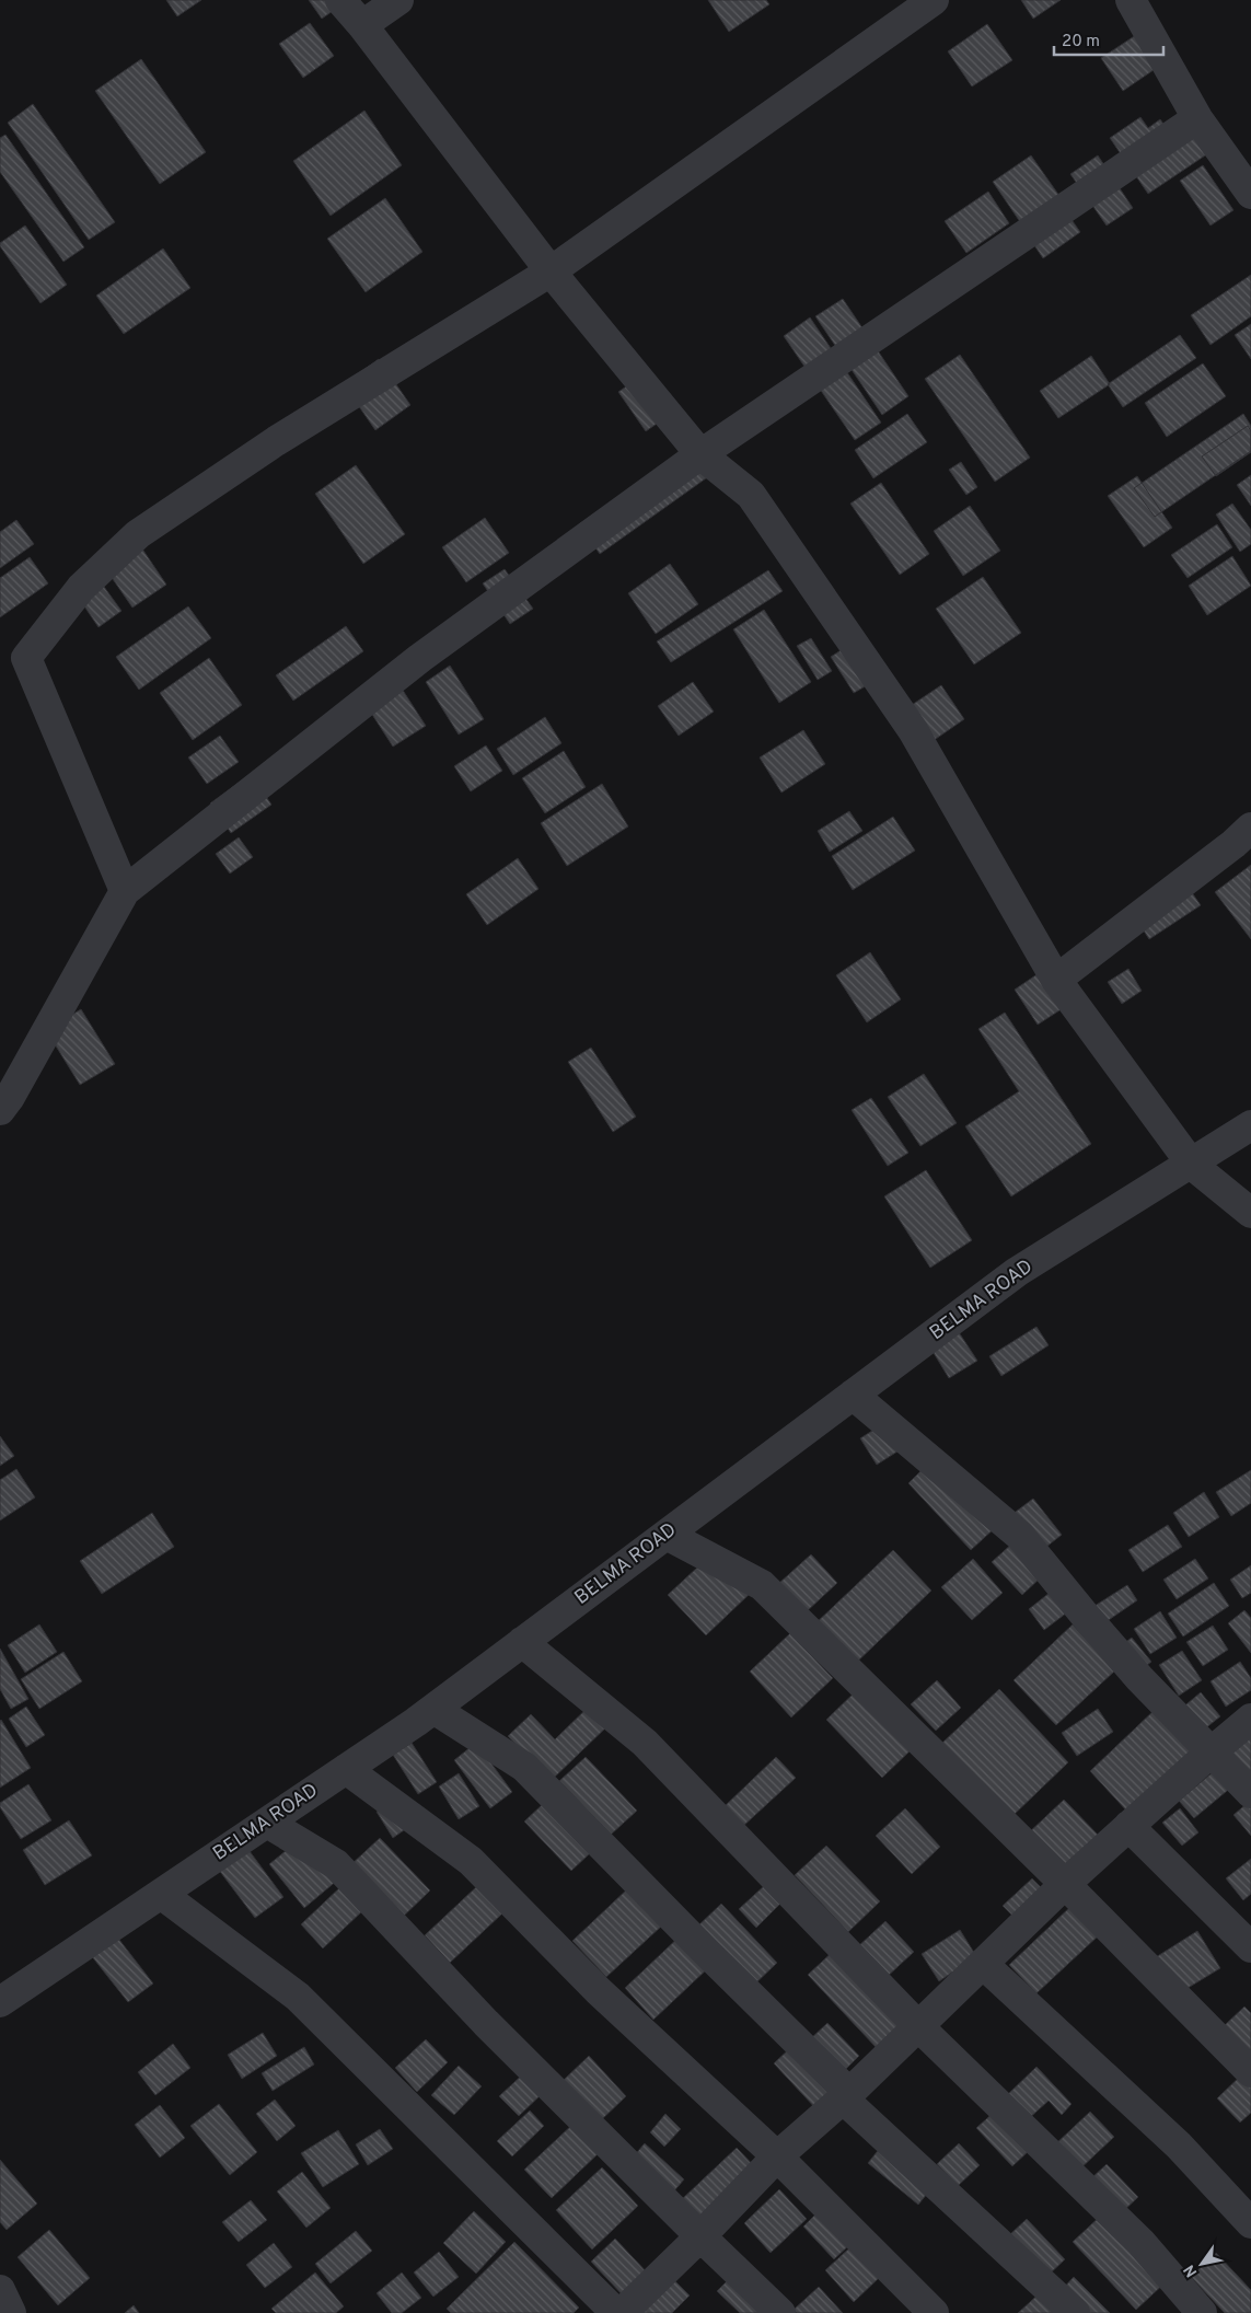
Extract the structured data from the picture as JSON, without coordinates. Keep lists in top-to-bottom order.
{
  "streets": {
    "street": ["BELMA ROAD"]
  },
  "scale_bar": "20 m",
  "north": "bottom left"
}
